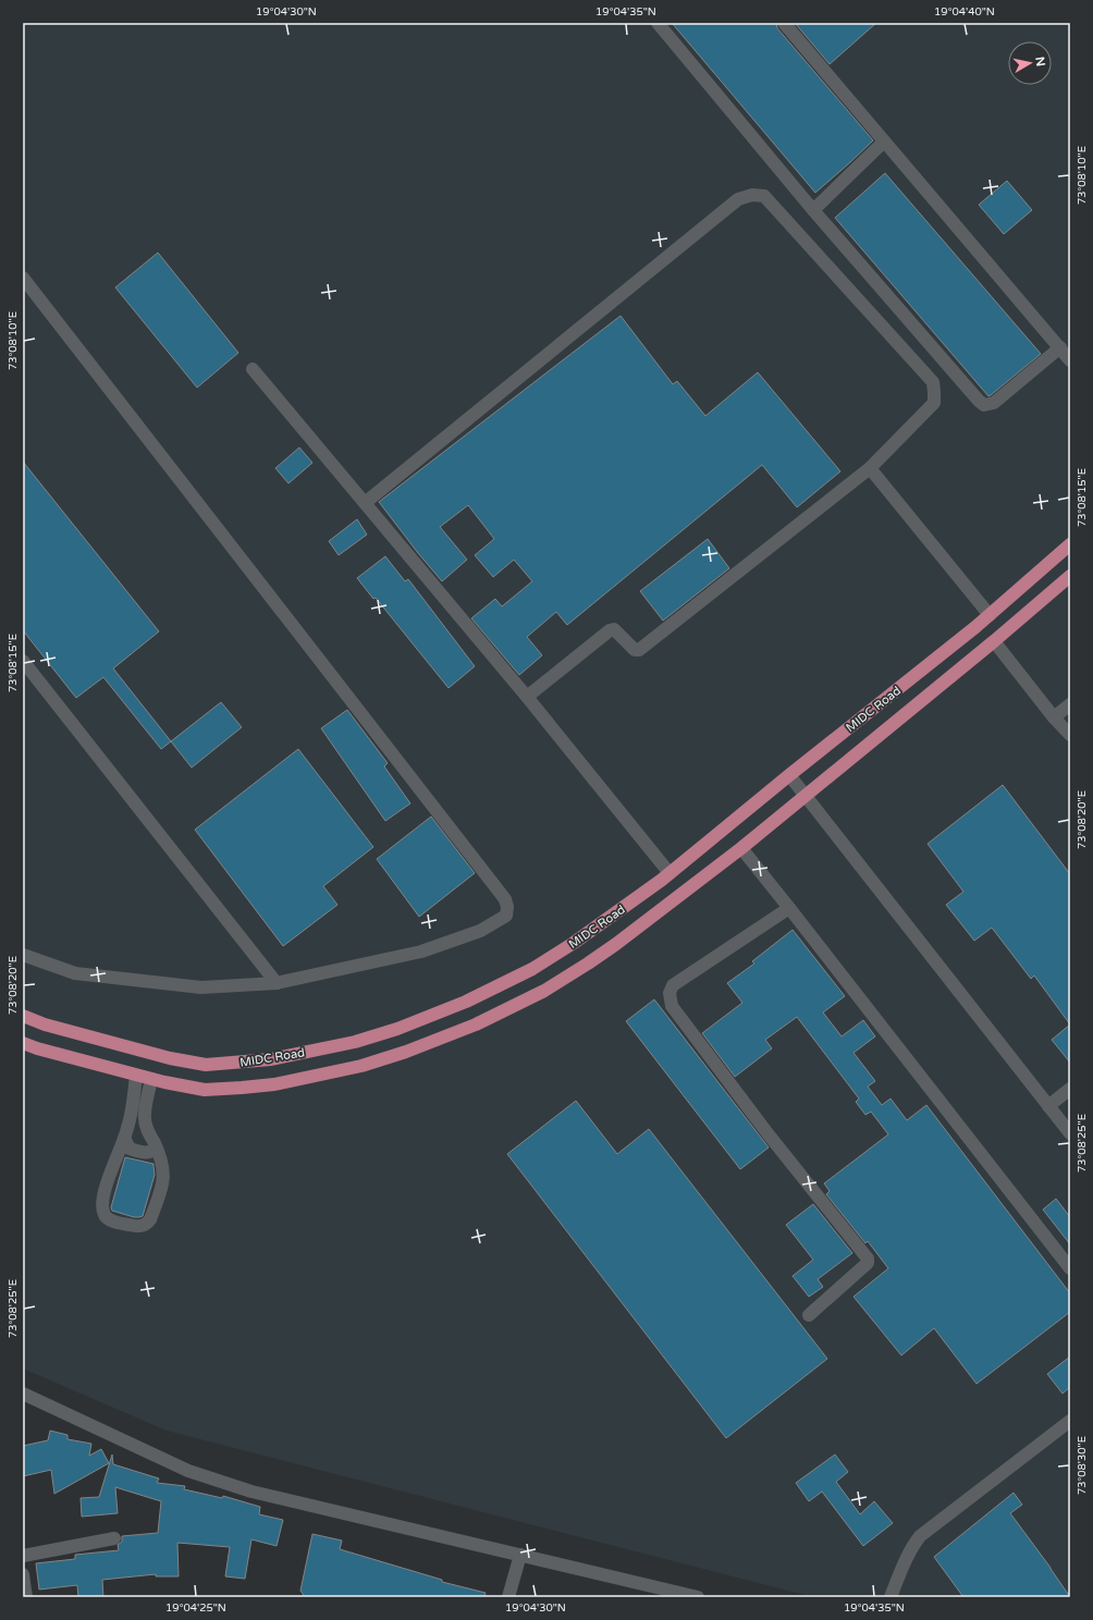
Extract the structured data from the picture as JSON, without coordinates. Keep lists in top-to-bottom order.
{
  "streets": {
    "main road": ["MIDC Road"]
  },
  "north": "right",
  "coordinates": [
    "19°04'30\"N",
    "19°04'35\"N",
    "19°04'40\"N",
    "73°08'10\"E",
    "73°08'15\"E",
    "73°08'20\"E",
    "73°08'25\"E",
    "73°08'30\"E",
    "19°04'25\"N"
  ]
}
